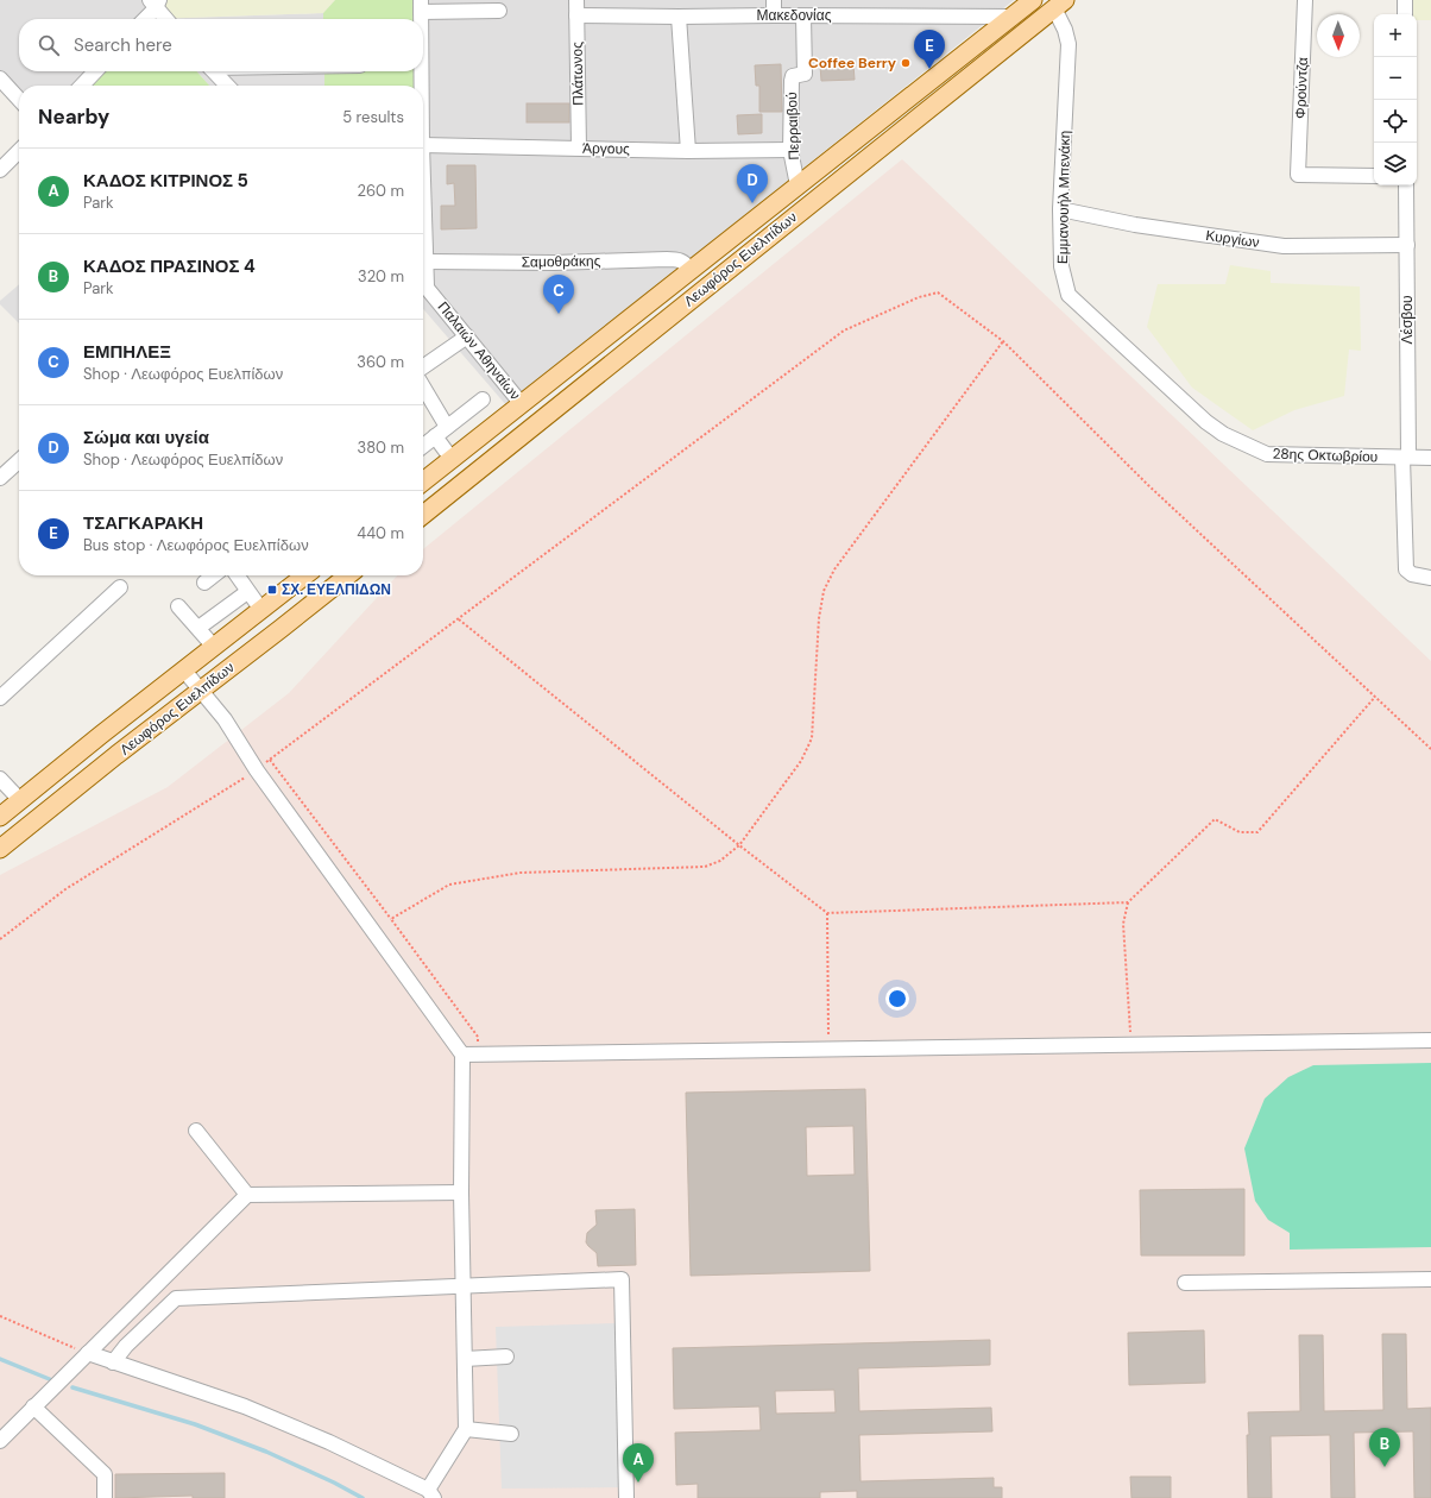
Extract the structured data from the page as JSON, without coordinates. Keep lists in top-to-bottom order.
{
  "streets": {
    "main road": ["Λεωφόρος Ευελπίδων"],
    "street": [
      "Μακεδονίας",
      "Πλάτωνος",
      "Φρούντζα",
      "Περραιβού",
      "Άργους",
      "Εμμανουήλ Μπενάκη",
      "Κυργίων",
      "Σαμοθράκης",
      "Λέσβου",
      "Παλαιών Αθηναίων",
      "28ης Οκτωβρίου"
    ]
  },
  "crossings": [
    ["Μακεδονίας", "Πλάτωνος"],
    ["Μακεδονίας", "Περραιβού"],
    ["Μακεδονίας", "Λεωφόρος Ευελπίδων"],
    ["Πλάτωνος", "Άργους"],
    ["Περραιβού", "Άργους"],
    ["Περραιβού", "Λεωφόρος Ευελπίδων"],
    ["Εμμανουήλ Μπενάκη", "Κυργίων"],
    ["Εμμανουήλ Μπενάκη", "Λεωφόρος Ευελπίδων"],
    ["Εμμανουήλ Μπενάκη", "28ης Οκτωβρίου"],
    ["Κυργίων", "Λέσβου"],
    ["Λεωφόρος Ευελπίδων", "Σαμοθράκης"],
    ["Λεωφόρος Ευελπίδων", "Παλαιών Αθηναίων"],
    ["Λέσβου", "28ης Οκτωβρίου"]
  ],
  "places": {
    "other": ["Coffee Berry"],
    "transit": ["ΣΧ. ΕΥΕΛΠΙΔΩΝ"]
  },
  "north": "bottom",
  "page": {
    "map_buttons": ["+", "−"],
    "search": "Search here",
    "pins": [
      "E",
      "D",
      "C",
      "B",
      "A"
    ],
    "heading": ["Nearby", "5 results"],
    "list": [
      {
        "mark": "A",
        "name": "ΚΑΔΟΣ ΚΙΤΡΙΝΟΣ 5",
        "note": "Park",
        "value": "260 m"
      },
      {
        "mark": "B",
        "name": "ΚΑΔΟΣ ΠΡΑΣΙΝΟΣ 4",
        "note": "Park",
        "value": "320 m"
      },
      {
        "mark": "C",
        "name": "ΕΜΠΗΛΕΞ",
        "note": "Shop · Λεωφόρος Ευελπίδων",
        "value": "360 m"
      },
      {
        "mark": "D",
        "name": "Σώμα και υγεία",
        "note": "Shop · Λεωφόρος Ευελπίδων",
        "value": "380 m"
      },
      {
        "mark": "E",
        "name": "ΤΣΑΓΚΑΡΑΚΗ",
        "note": "Bus stop · Λεωφόρος Ευελπίδων",
        "value": "440 m"
      }
    ]
  }
}
